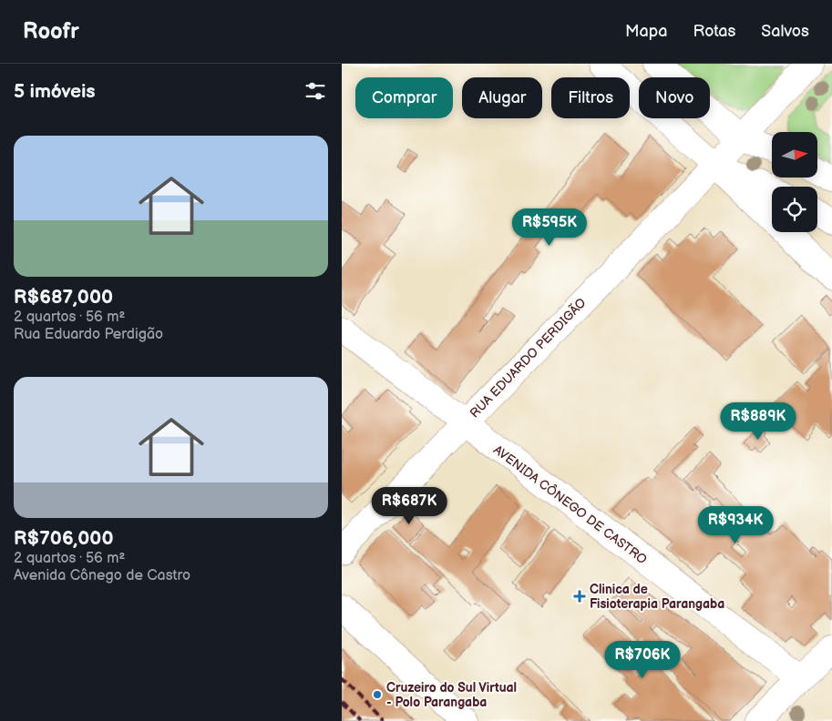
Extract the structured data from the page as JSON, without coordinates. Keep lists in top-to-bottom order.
{
  "streets": {
    "main road": ["RUA EDUARDO PERDIGÃO", "AVENIDA CÔNEGO DE CASTRO"]
  },
  "crossings": [
    ["RUA EDUARDO PERDIGÃO", "AVENIDA CÔNEGO DE CASTRO"]
  ],
  "places": {
    "health": ["Clinica de Fisioterapia Parangaba"],
    "other": ["Cruzeiro do Sul Virtual - Polo Parangaba"]
  },
  "north": "right",
  "page": {
    "header": "Roofr",
    "nav": ["Mapa", "Rotas", "Salvos"],
    "heading": "5 imóveis",
    "chip": [
      "Comprar",
      "Alugar",
      "Filtros",
      "Novo"
    ],
    "list": [
      {
        "name": "R$687,000",
        "note": "2 quartos · 56 m² · Rua Eduardo Perdigão"
      },
      {
        "name": "R$706,000",
        "note": "2 quartos · 56 m² · Avenida Cônego de Castro"
      }
    ],
    "price": [
      "R$595K",
      "R$889K",
      "R$687K",
      "R$934K",
      "R$706K"
    ]
  }
}
